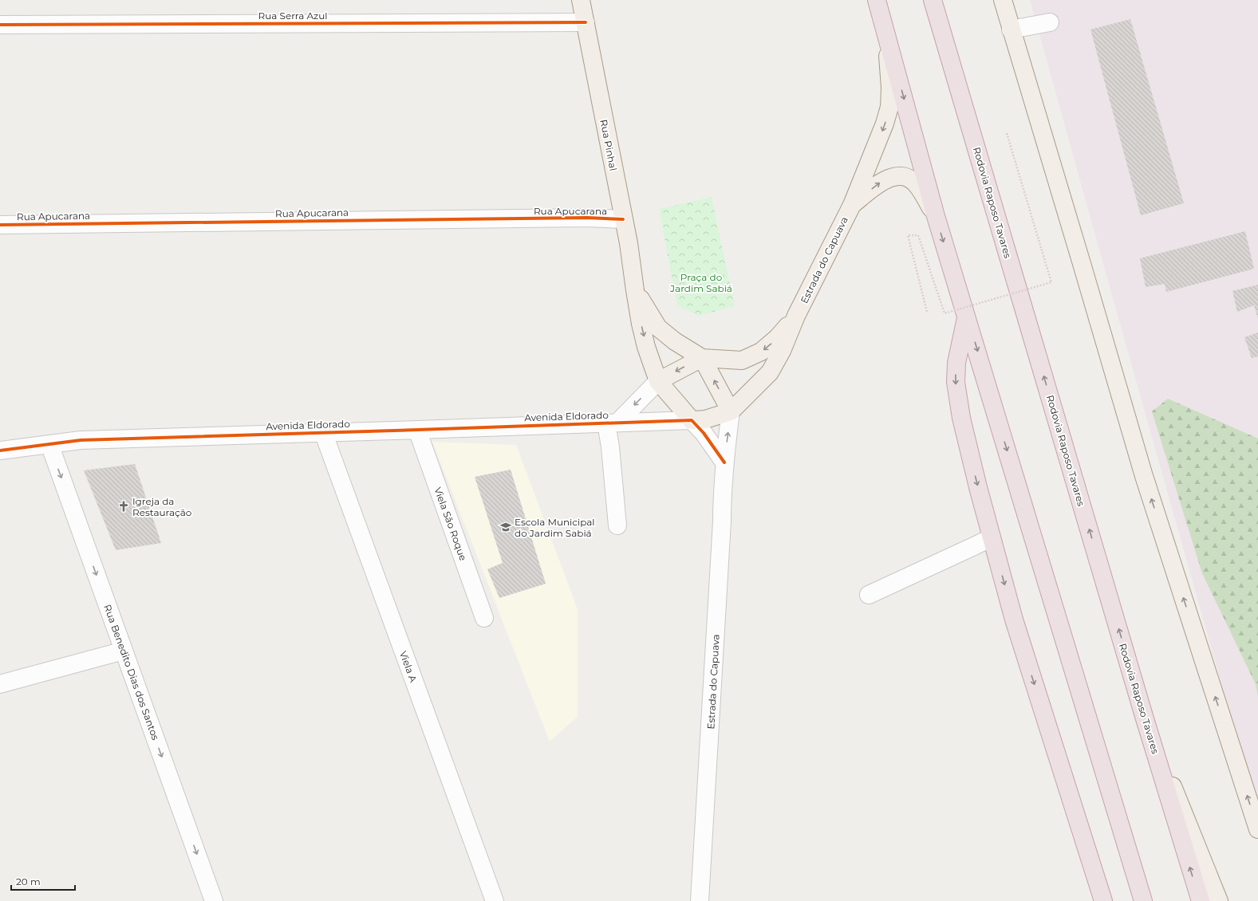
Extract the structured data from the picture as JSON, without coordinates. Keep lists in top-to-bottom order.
{
  "streets": {
    "highway": ["Rodovia Raposo Tavares"],
    "main road": ["Rua Pinhal", "Estrada do Capuava"],
    "street": [
      "Rua Serra Azul",
      "Rua Apucarana",
      "Avenida Eldorado",
      "Viela São Roque",
      "Viela A",
      "Rua Benedito Dias dos Santos"
    ]
  },
  "crossings": [
    ["Rua Serra Azul", "Rua Pinhal"],
    ["Rua Pinhal", "Rua Apucarana"],
    ["Rua Pinhal", "Estrada do Capuava"],
    ["Avenida Eldorado", "Viela São Roque"],
    ["Avenida Eldorado", "Viela A"],
    ["Avenida Eldorado", "Rua Benedito Dias dos Santos"]
  ],
  "one_way": ["Rua Benedito Dias dos Santos"],
  "parks": ["Praça do Jardim Sabiá"],
  "places": {
    "church": ["Igreja da Restauração"],
    "school or university": ["Escola Municipal do Jardim Sabiá"]
  },
  "scale_bar": "20 m"
}
